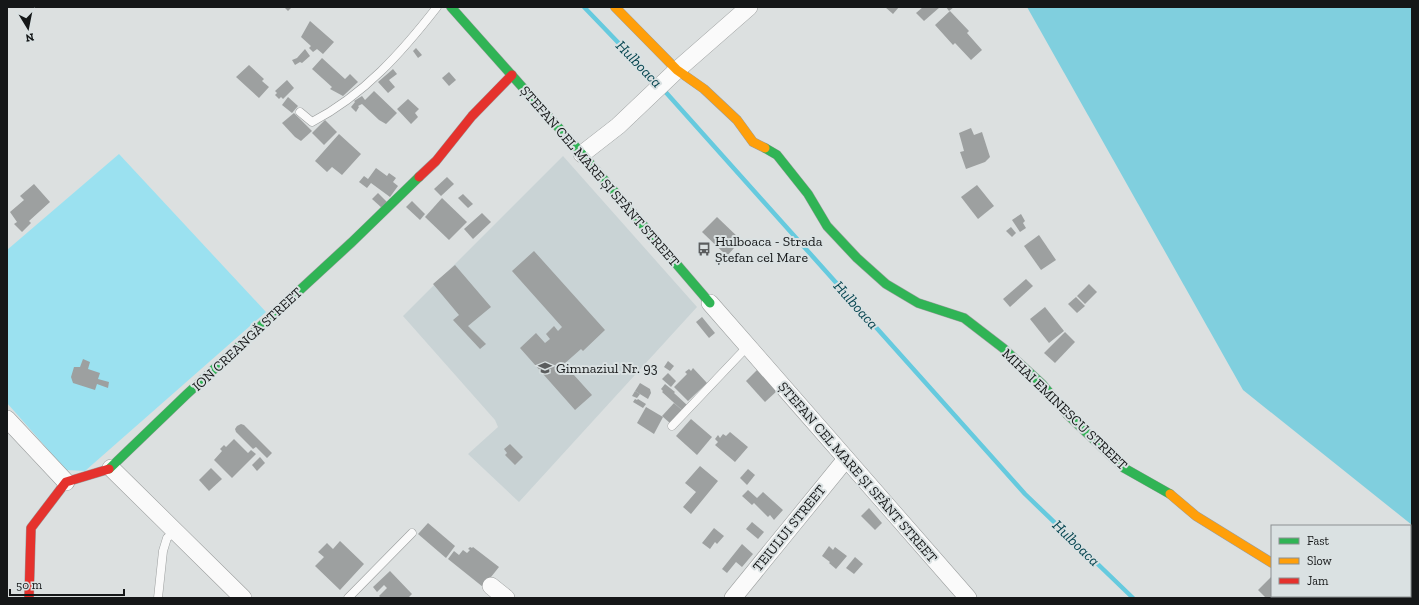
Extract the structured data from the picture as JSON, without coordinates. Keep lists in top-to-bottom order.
{
  "streets": {
    "street": [
      "ȘTEFAN CEL MARE ȘI SFÂNT STREET",
      "ION CREANGĂ STREET",
      "MIHAI EMINESCU STREET",
      "TEIULUI STREET"
    ]
  },
  "crossings": [
    ["ȘTEFAN CEL MARE ȘI SFÂNT STREET", "ION CREANGĂ STREET"],
    ["ȘTEFAN CEL MARE ȘI SFÂNT STREET", "TEIULUI STREET"]
  ],
  "water": ["Hulboaca"],
  "places": {
    "bus stop": ["Hulboaca - Strada Ștefan cel Mare"],
    "school or university": ["Gimnaziul Nr. 93"]
  },
  "legend": ["Fast", "Slow", "Jam"],
  "scale_bar": "50 m",
  "north": "bottom"
}
